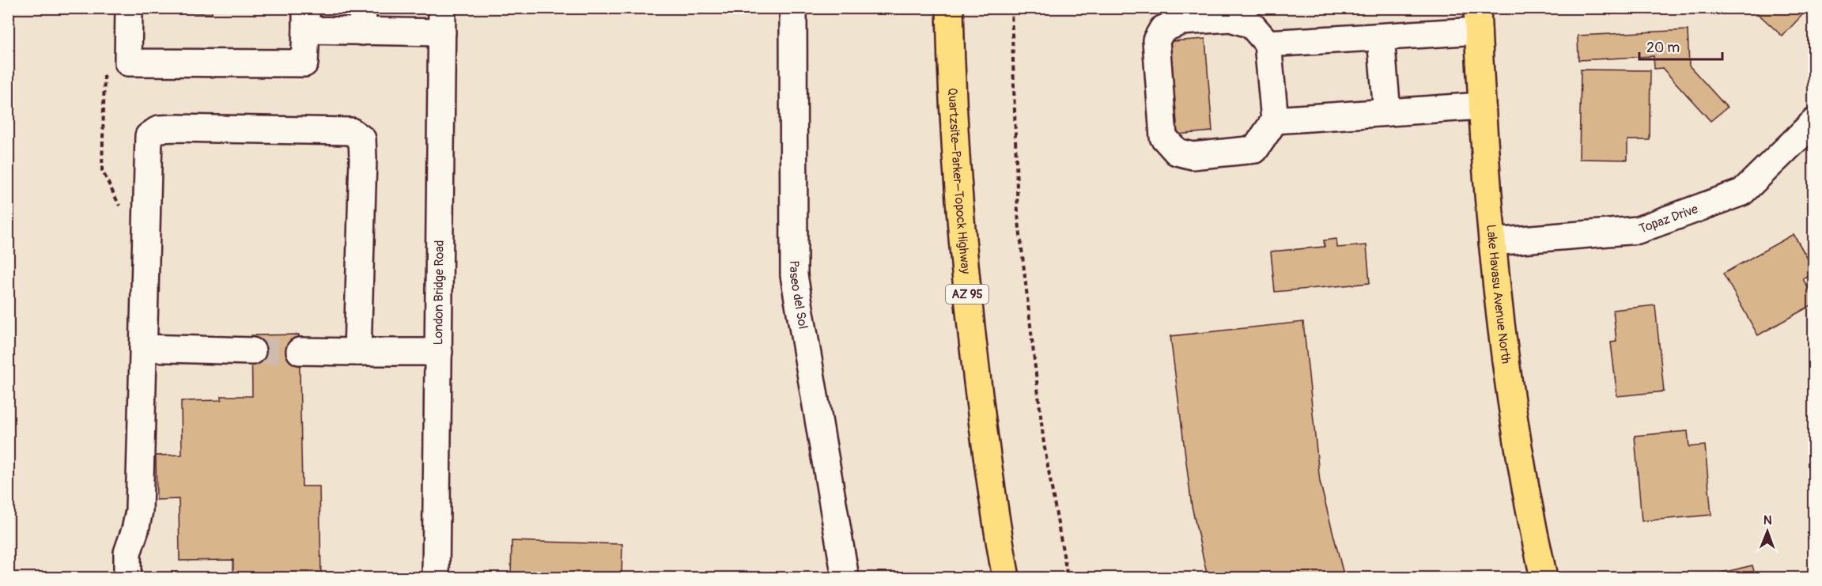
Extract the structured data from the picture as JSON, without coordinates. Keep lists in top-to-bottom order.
{
  "streets": {
    "main road": ["Quartzsite–Parker–Topock Highway", "AZ 95", "Lake Havasu Avenue North"],
    "street": ["Topaz Drive", "London Bridge Road", "Paseo del Sol"]
  },
  "crossings": [
    ["Topaz Drive", "Lake Havasu Avenue North"]
  ],
  "scale_bar": "20 m",
  "north": "top"
}
